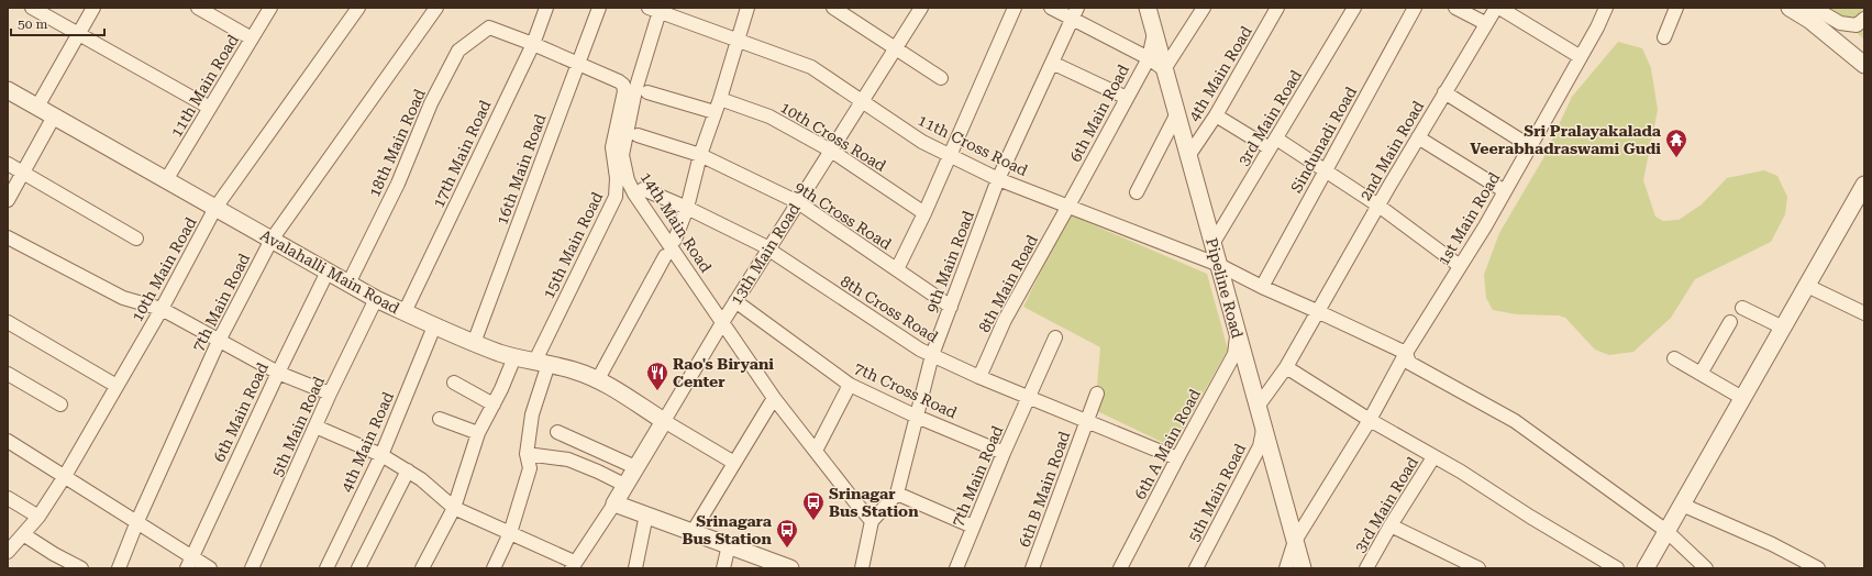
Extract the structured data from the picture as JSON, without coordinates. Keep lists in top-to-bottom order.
{
  "streets": {
    "street": [
      "4th Main Road",
      "11th Main Road",
      "6th Main Road",
      "3rd Main Road",
      "10th Cross Road",
      "Sindunadi Road",
      "18th Main Road",
      "11th Cross Road",
      "2nd Main Road",
      "17th Main Road",
      "16th Main Road",
      "9th Cross Road",
      "1st Main Road",
      "14th Main Road",
      "15th Main Road",
      "13th Main Road",
      "9th Main Road",
      "10th Main Road",
      "Avalahalli Main Road",
      "8th Main Road",
      "Pipeline Road",
      "7th Main Road",
      "8th Cross Road",
      "7th Cross Road",
      "5th Main Road",
      "6th A Main Road",
      "6th B Main Road"
    ]
  },
  "crossings": [
    ["4th Main Road", "Avalahalli Main Road"],
    ["4th Main Road", "Pipeline Road"],
    ["11th Main Road", "Avalahalli Main Road"],
    ["6th Main Road", "11th Cross Road"],
    ["6th Main Road", "Avalahalli Main Road"],
    ["6th Main Road", "8th Main Road"],
    ["6th Main Road", "Pipeline Road"],
    ["3rd Main Road", "Pipeline Road"],
    ["10th Cross Road", "13th Main Road"],
    ["Sindunadi Road", "11th Cross Road"],
    ["18th Main Road", "17th Main Road"],
    ["18th Main Road", "Avalahalli Main Road"],
    ["11th Cross Road", "2nd Main Road"],
    ["11th Cross Road", "1st Main Road"],
    ["11th Cross Road", "14th Main Road"],
    ["11th Cross Road", "13th Main Road"],
    ["11th Cross Road", "9th Main Road"],
    ["11th Cross Road", "8th Main Road"],
    ["11th Cross Road", "Pipeline Road"],
    ["17th Main Road", "Avalahalli Main Road"],
    ["16th Main Road", "15th Main Road"],
    ["16th Main Road", "Avalahalli Main Road"],
    ["9th Cross Road", "13th Main Road"],
    ["9th Cross Road", "9th Main Road"],
    ["14th Main Road", "13th Main Road"],
    ["14th Main Road", "Avalahalli Main Road"],
    ["15th Main Road", "Avalahalli Main Road"],
    ["13th Main Road", "Avalahalli Main Road"],
    ["13th Main Road", "8th Cross Road"],
    ["13th Main Road", "7th Cross Road"],
    ["9th Main Road", "8th Cross Road"],
    ["9th Main Road", "7th Cross Road"],
    ["10th Main Road", "Avalahalli Main Road"],
    ["Avalahalli Main Road", "7th Main Road"],
    ["Avalahalli Main Road", "5th Main Road"],
    ["8th Main Road", "8th Cross Road"],
    ["Pipeline Road", "5th Main Road"],
    ["Pipeline Road", "6th A Main Road"],
    ["7th Main Road", "8th Cross Road"],
    ["7th Main Road", "7th Cross Road"],
    ["8th Cross Road", "6th A Main Road"],
    ["8th Cross Road", "6th B Main Road"]
  ],
  "places": {
    "temple": ["Sri Pralayakalada Veerabhadraswami Gudi"],
    "restaurant": ["Rao's Biryani Center"],
    "bus stop": ["Srinagar Bus Station", "Srinagara Bus Station"]
  },
  "scale_bar": "50 m"
}
